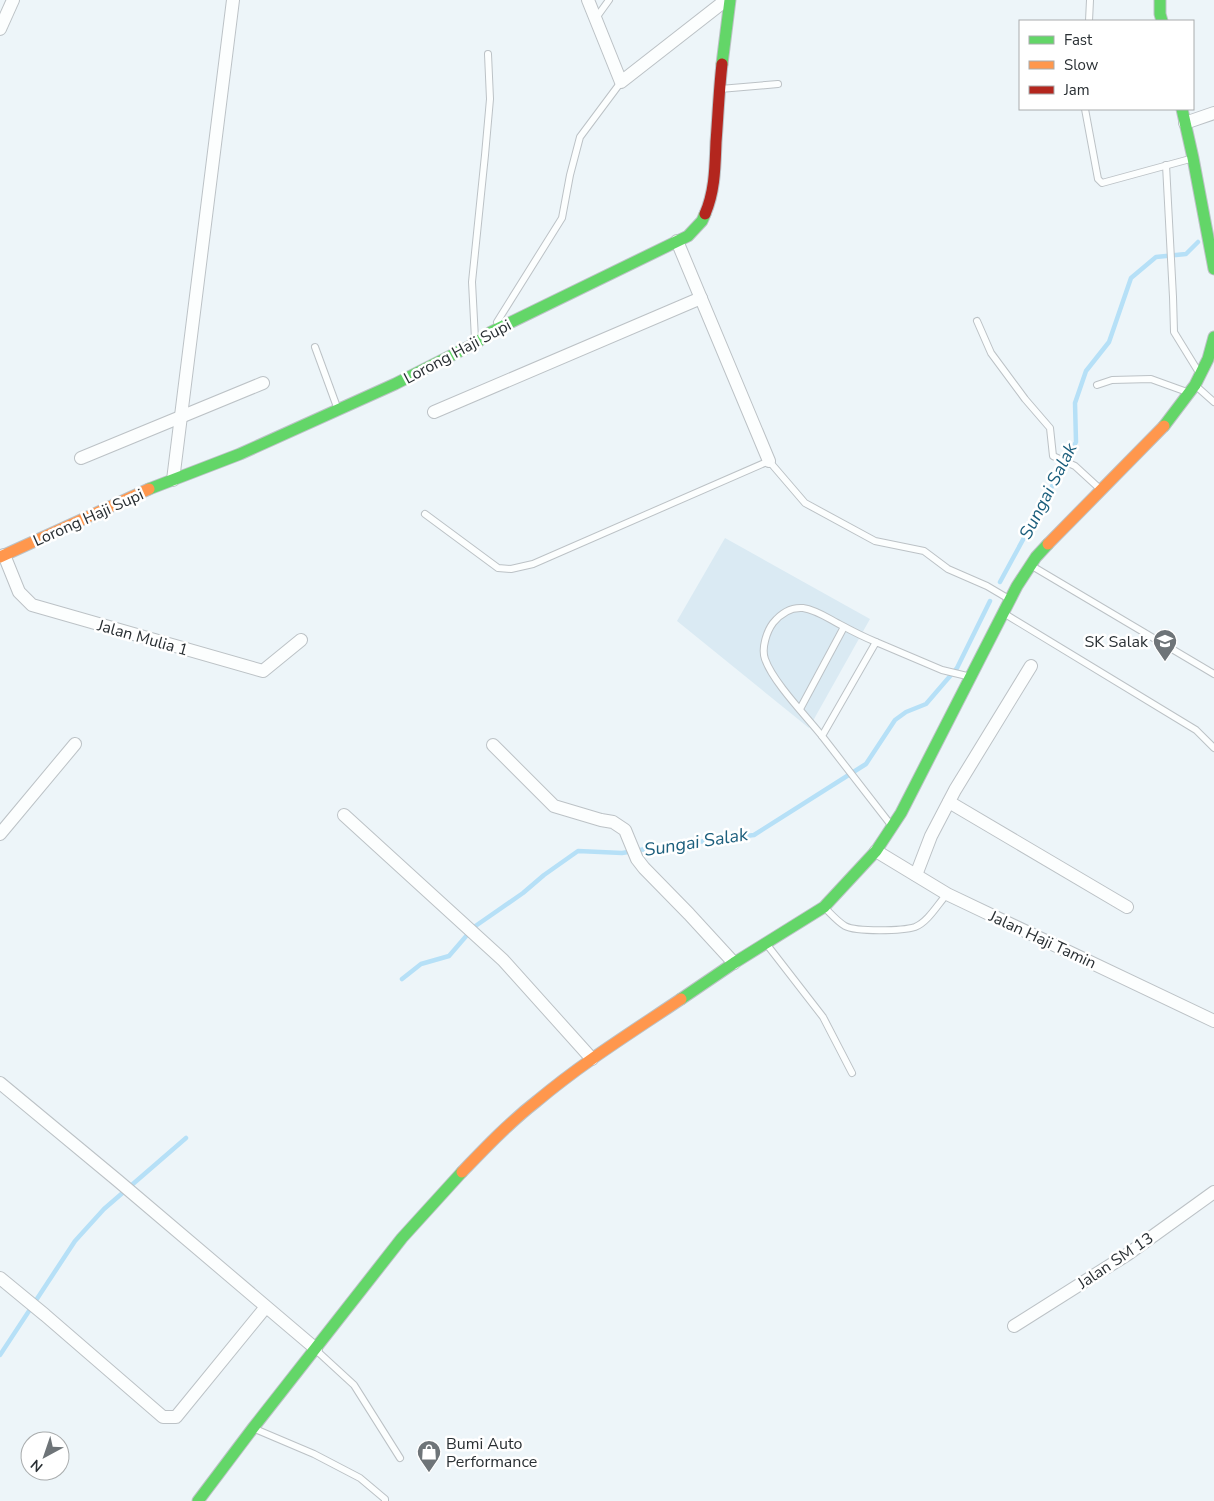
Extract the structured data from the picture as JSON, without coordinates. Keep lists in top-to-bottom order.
{
  "streets": {
    "main road": ["Lorong Haji Supi"],
    "street": ["Jalan Mulia 1", "Jalan Haji Tamin", "Jalan SM 13"]
  },
  "crossings": [
    ["Lorong Haji Supi", "Jalan Mulia 1"]
  ],
  "water": ["Sungai Salak"],
  "places": {
    "school or university": ["SK Salak"],
    "shop": ["Bumi Auto Performance"]
  },
  "legend": ["Fast", "Slow", "Jam"],
  "north": "bottom left"
}
